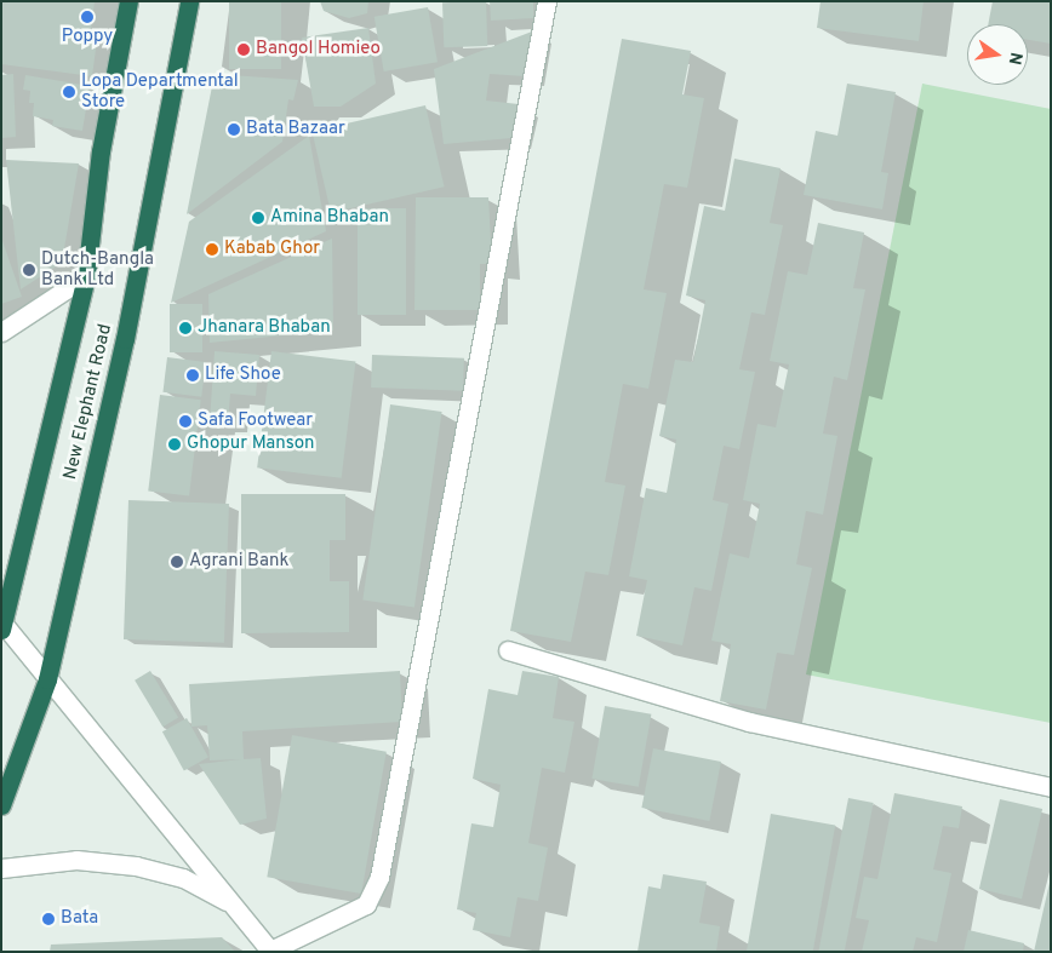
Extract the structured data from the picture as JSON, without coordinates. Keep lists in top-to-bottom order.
{
  "streets": {
    "highway": ["New Elephant Road"]
  },
  "places": [
    "Poppy",
    "Bangol Homieo",
    "Lopa Departmental Store",
    "Bata Bazaar",
    "Amina Bhaban",
    "Kabab Ghor",
    "Dutch-Bangla Bank Ltd",
    "Jhanara Bhaban",
    "Life Shoe",
    "Safa Footwear",
    "Ghopur Manson",
    "Agrani Bank",
    "Bata"
  ],
  "north": "right"
}
